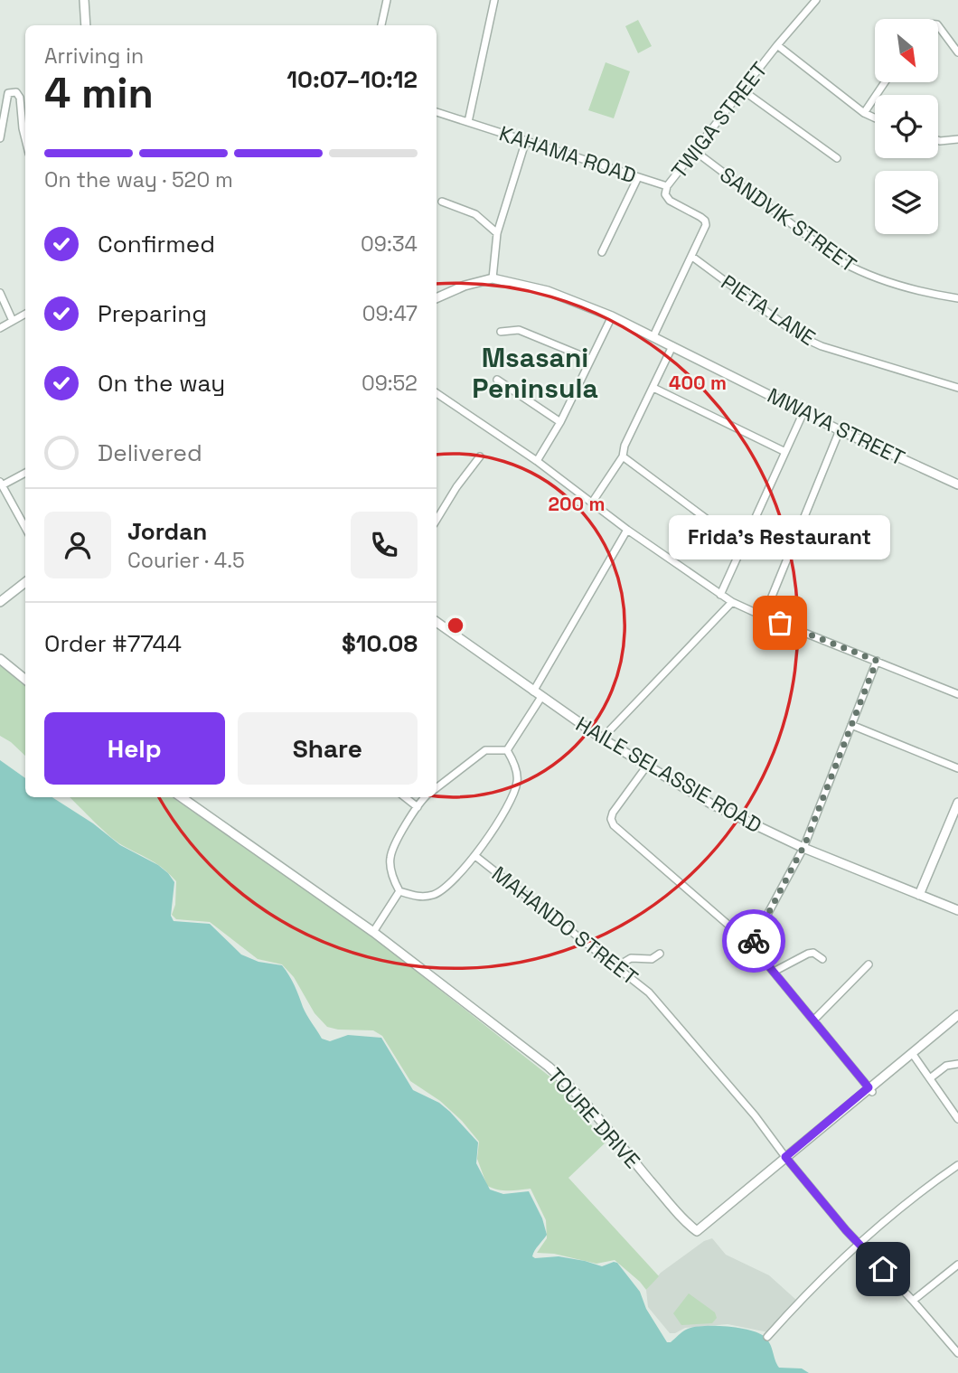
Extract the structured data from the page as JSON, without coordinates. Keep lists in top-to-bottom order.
{
  "streets": {
    "street": [
      "TWIGA STREET",
      "KAHAMA ROAD",
      "SANDVIK STREET",
      "PIETA LANE",
      "MWAYA STREET",
      "HAILE SELASSIE ROAD",
      "MAHANDO STREET",
      "TOURE DRIVE"
    ]
  },
  "crossings": [
    ["TWIGA STREET", "KAHAMA ROAD"],
    ["TWIGA STREET", "SANDVIK STREET"],
    ["TWIGA STREET", "PIETA LANE"],
    ["TWIGA STREET", "MWAYA STREET"],
    ["MAHANDO STREET", "TOURE DRIVE"]
  ],
  "districts": ["Msasani Peninsula"],
  "places": ["Frida's Restaurant"],
  "north": "bottom right",
  "page": {
    "heading": ["4 min", "Arriving in", "10:07–10:12"],
    "panel": [
      "Jordan",
      "Courier · 4.5",
      "Order #7744",
      "$10.08"
    ],
    "bar": "On the way · 520 m",
    "list": [
      ["Confirmed", "09:34"],
      ["Preparing", "09:47"],
      ["On the way", "09:52"],
      "Delivered"
    ],
    "bubble": "Frida's Restaurant",
    "buttons": ["Help", "Share"]
  },
  "rings": ["400 m", "200 m"]
}
